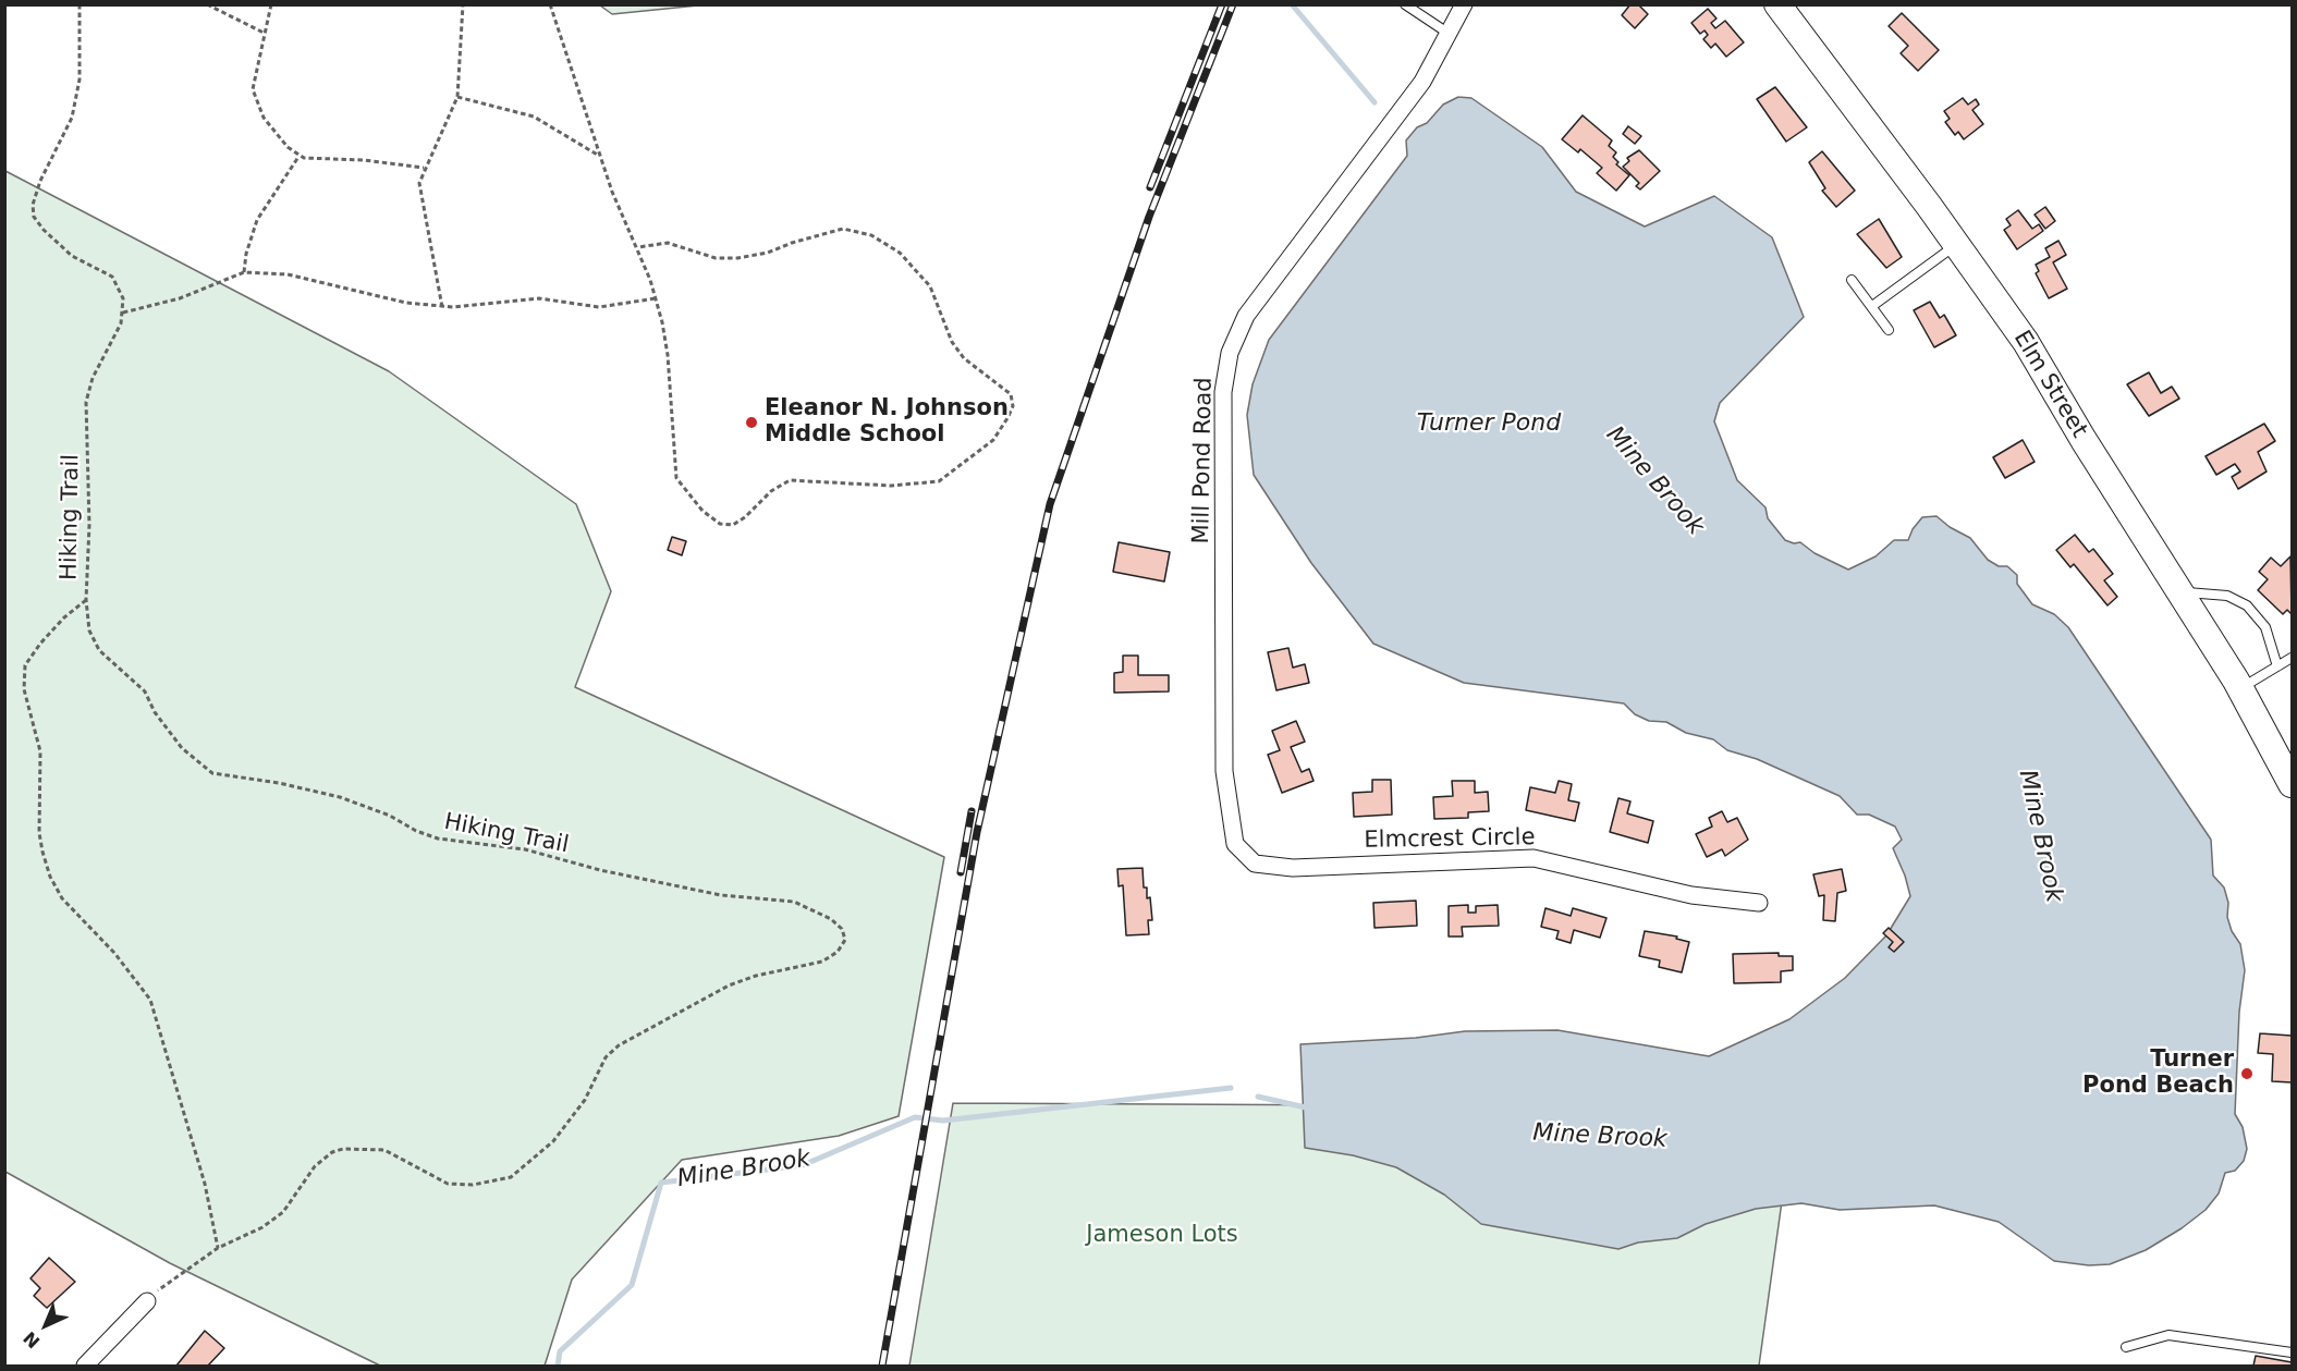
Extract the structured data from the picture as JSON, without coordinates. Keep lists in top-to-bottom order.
{
  "streets": {
    "main road": ["Elm Street"],
    "street": ["Mill Pond Road", "Elmcrest Circle"],
    "path": ["Hiking Trail"]
  },
  "crossings": [
    ["Mill Pond Road", "Elmcrest Circle"]
  ],
  "water": ["Turner Pond", "Mine Brook"],
  "parks": ["Jameson Lots"],
  "places": ["Eleanor N. Johnson Middle School", "Turner Pond Beach"],
  "north": "bottom left"
}
